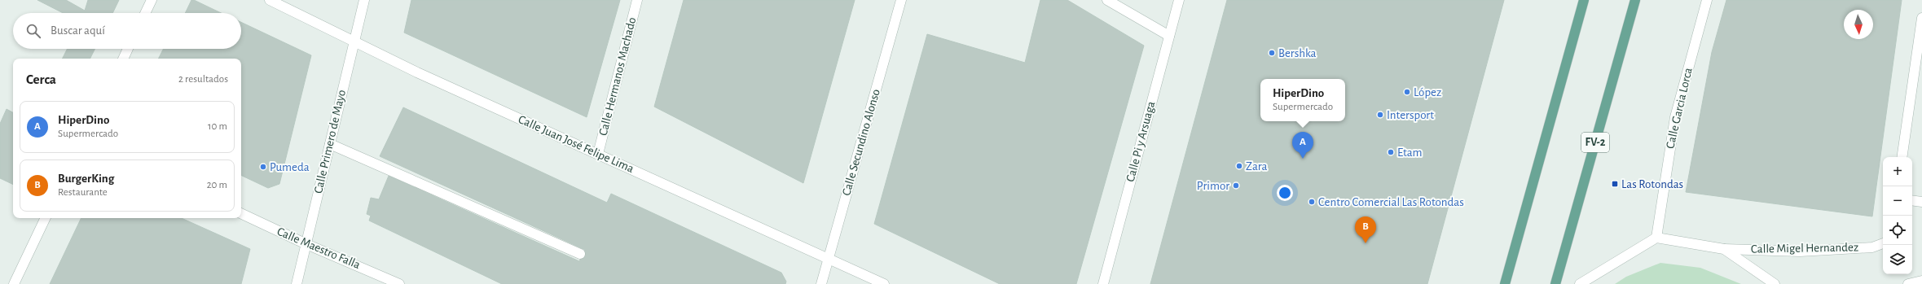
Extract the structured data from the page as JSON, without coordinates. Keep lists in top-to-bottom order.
{
  "streets": {
    "main road": ["FV-2"],
    "street": [
      "Calle Hermanos Machado",
      "Calle Garcia Lorca",
      "Calle Primero de Mayo",
      "Calle Pi y Arsuaga",
      "Calle Secundino Alonso",
      "Calle Juan José Felipe Lima",
      "Calle Maestro Falla",
      "Calle Migel Hernandez"
    ]
  },
  "crossings": [
    ["Calle Hermanos Machado", "Calle Juan José Felipe Lima"],
    ["Calle Garcia Lorca", "Calle Migel Hernandez"],
    ["Calle Primero de Mayo", "Calle Juan José Felipe Lima"],
    ["Calle Primero de Mayo", "Calle Maestro Falla"],
    ["Calle Secundino Alonso", "Calle Juan José Felipe Lima"]
  ],
  "places": {
    "other": [
      "Bershka",
      "López",
      "Intersport",
      "Etam",
      "Zara",
      "Pumeda",
      "Primor",
      "Centro Comercial Las Rotondas"
    ],
    "transit": ["Las Rotondas"]
  },
  "north": "bottom",
  "page": {
    "search": "Buscar aquí",
    "heading": ["Cerca", "2 resultados"],
    "popup": ["HiperDino", "Supermercado"],
    "list": [
      {
        "mark": "A",
        "name": "HiperDino",
        "note": "Supermercado",
        "value": "10 m"
      },
      {
        "mark": "B",
        "name": "BurgerKing",
        "note": "Restaurante",
        "value": "20 m"
      }
    ],
    "pins": ["A", "B"],
    "map_buttons": ["+", "−"]
  }
}
